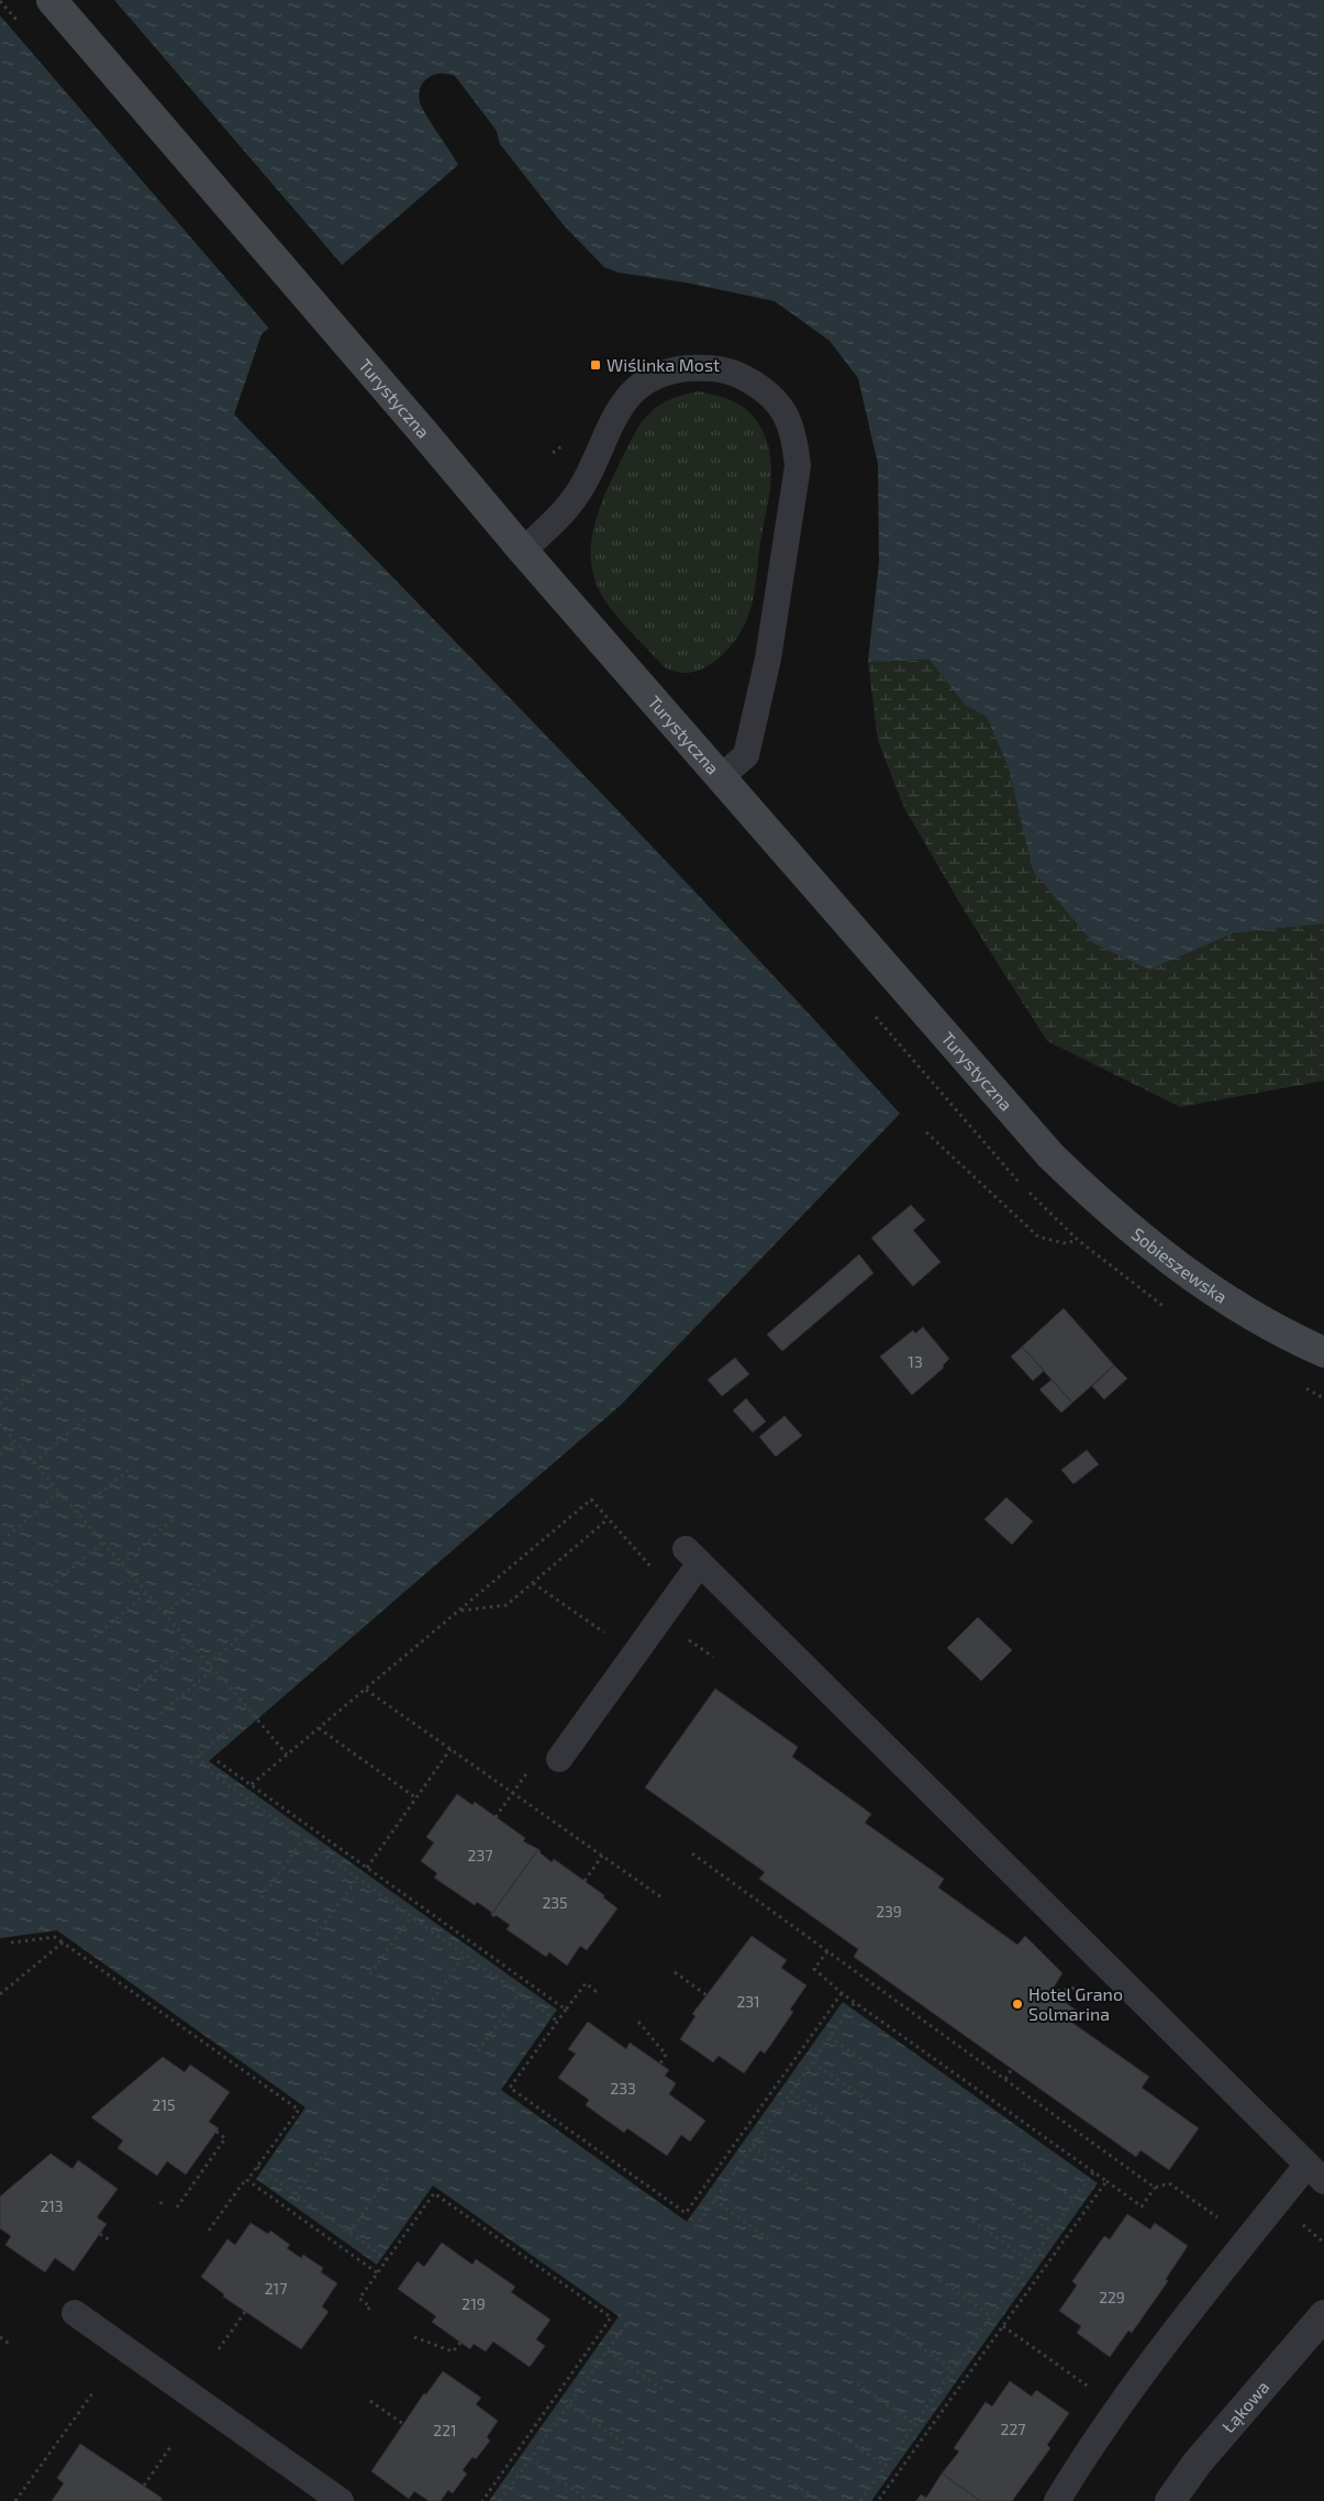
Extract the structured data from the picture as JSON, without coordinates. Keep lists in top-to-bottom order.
{
  "streets": {
    "main road": ["Turystyczna", "Sobieszewska"],
    "street": ["Łąkowa"]
  },
  "crossings": [
    ["Turystyczna", "Sobieszewska"]
  ],
  "places": {
    "transit": ["Wiślinka Most"],
    "other": ["Hotel Grano Solmarina"]
  },
  "house_numbers": [
    "13",
    "237",
    "235",
    "239",
    "231",
    "233",
    "215",
    "213",
    "217",
    "229",
    "219",
    "227",
    "221"
  ]
}
